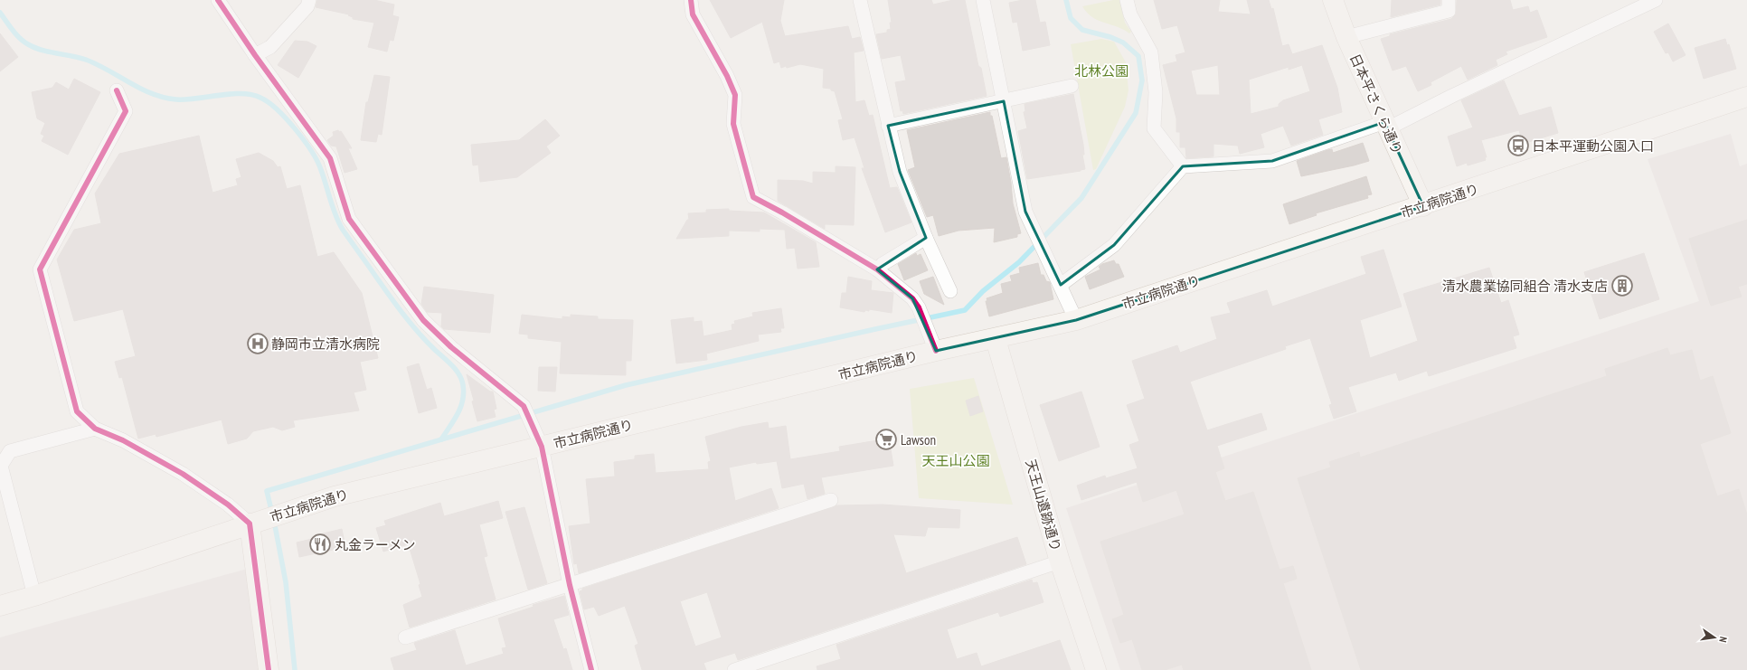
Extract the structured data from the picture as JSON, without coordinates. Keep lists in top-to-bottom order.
{
  "streets": {
    "main road": ["日本平さくら通り", "市立病院通り", "天王山遺跡通り"]
  },
  "crossings": [
    ["日本平さくら通り", "市立病院通り"],
    ["市立病院通り", "天王山遺跡通り"]
  ],
  "parks": ["北林公園", "天王山公園"],
  "places": {
    "bus stop": ["日本平運動公園入口"],
    "building": ["清水農業協同組合 清水支店"],
    "hospital": ["静岡市立清水病院"],
    "supermarket": ["Lawson"],
    "restaurant": ["丸金ラーメン"]
  },
  "north": "right"
}
